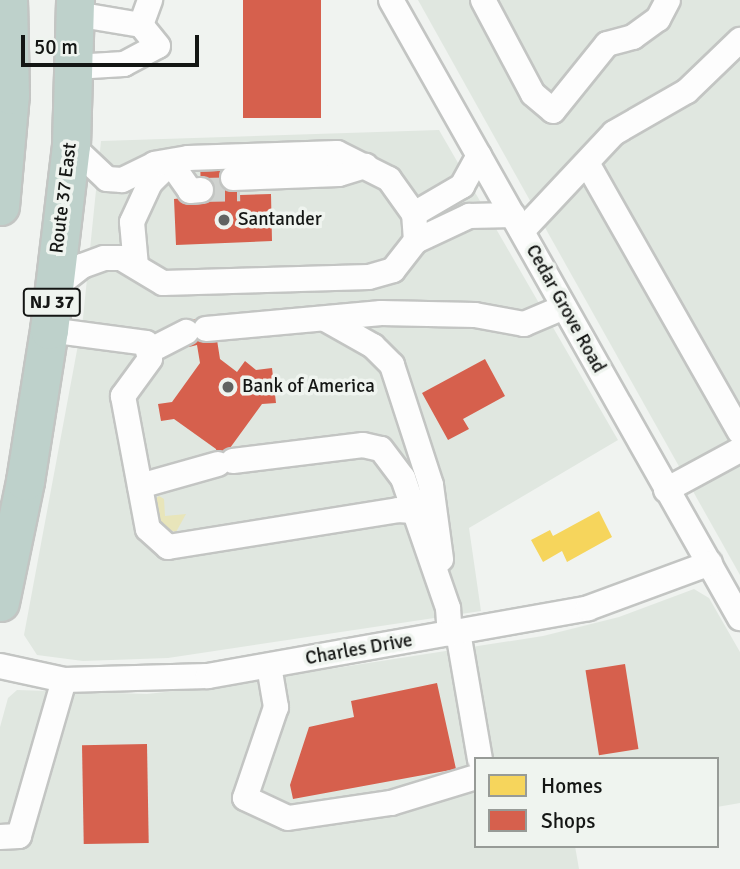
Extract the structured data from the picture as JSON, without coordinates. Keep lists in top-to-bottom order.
{
  "streets": {
    "highway": ["Route 37 East", "NJ 37"],
    "street": ["Cedar Grove Road", "Charles Drive"]
  },
  "crossings": [
    ["Cedar Grove Road", "Charles Drive"]
  ],
  "places": ["Santander", "Bank of America"],
  "legend": ["Homes", "Shops"],
  "scale_bar": "50 m"
}
